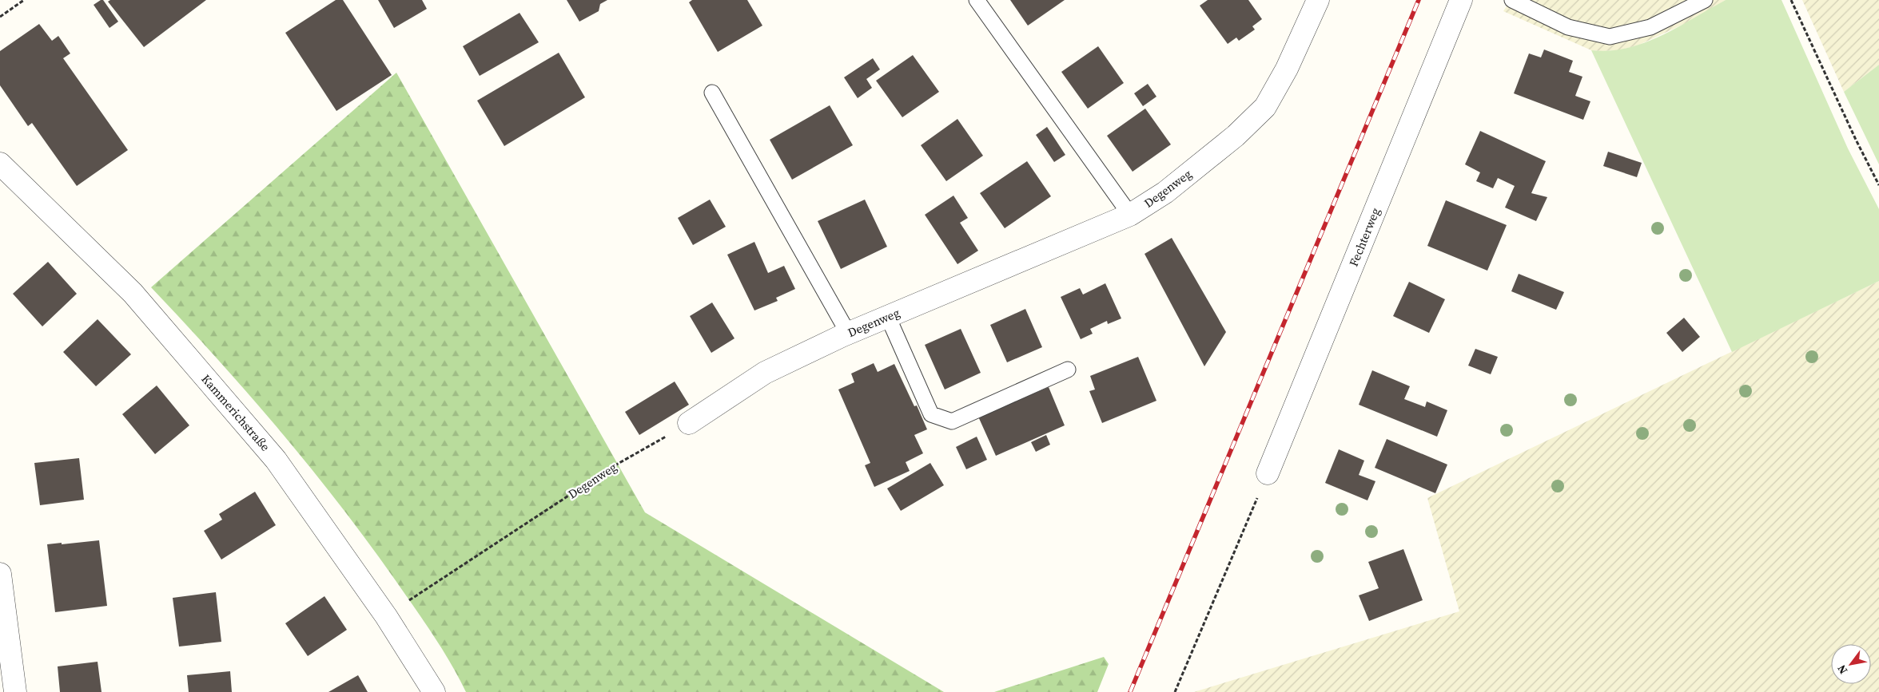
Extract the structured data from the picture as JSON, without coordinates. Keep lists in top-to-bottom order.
{
  "streets": {
    "street": ["Degenweg", "Fechterweg", "Kammerichstraße"]
  },
  "crossings": [
    ["Degenweg", "Kammerichstraße"]
  ],
  "north": "bottom left"
}
